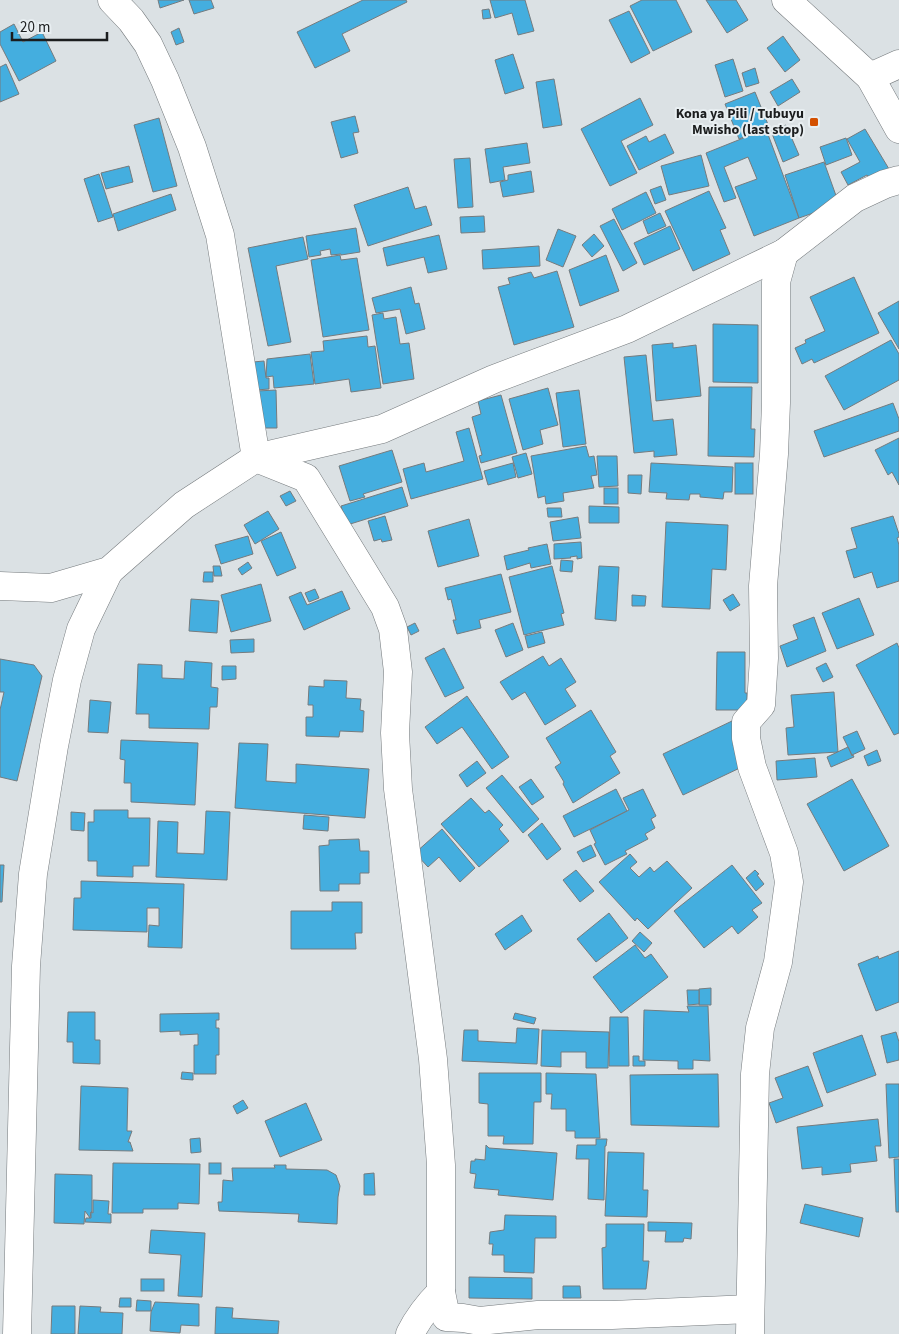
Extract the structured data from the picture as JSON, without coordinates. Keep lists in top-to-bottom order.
{
  "places": {
    "transit": ["Kona ya Pili / Tubuyu Mwisho (last stop)"]
  },
  "scale_bar": "20 m"
}
